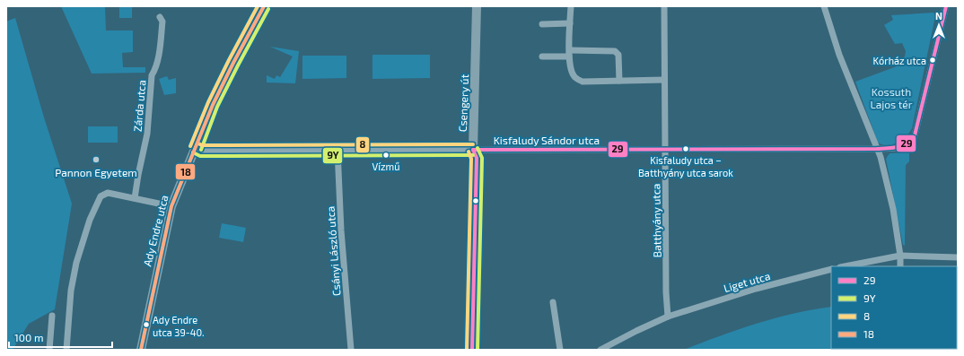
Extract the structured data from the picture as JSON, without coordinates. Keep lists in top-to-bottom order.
{
  "streets": {
    "main road": ["Csengery út", "Ady Endre utca"],
    "street": [
      "Zárda utca",
      "Kisfaludy Sándor utca",
      "Batthyány utca",
      "Csányi László utca",
      "Liget utca"
    ]
  },
  "crossings": [
    ["Csengery út", "Kisfaludy Sándor utca"],
    ["Kisfaludy Sándor utca", "Batthyány utca"],
    ["Kisfaludy Sándor utca", "Ady Endre utca"],
    ["Kisfaludy Sándor utca", "Csányi László utca"],
    ["Batthyány utca", "Liget utca"]
  ],
  "parks": ["Kossuth Lajos tér"],
  "places": [
    "Kórház utca",
    "Kisfaludy utca – Batthyány utca sarok",
    "Vízmű",
    "Pannon Egyetem",
    "Ady Endre utca 39-40."
  ],
  "lines": [
    "transit line 29",
    "transit line 8",
    "transit line 18",
    "transit line 9Y"
  ],
  "legend": [
    "29",
    "9Y",
    "8",
    "18"
  ],
  "scale_bar": "100 m",
  "north": "top"
}
